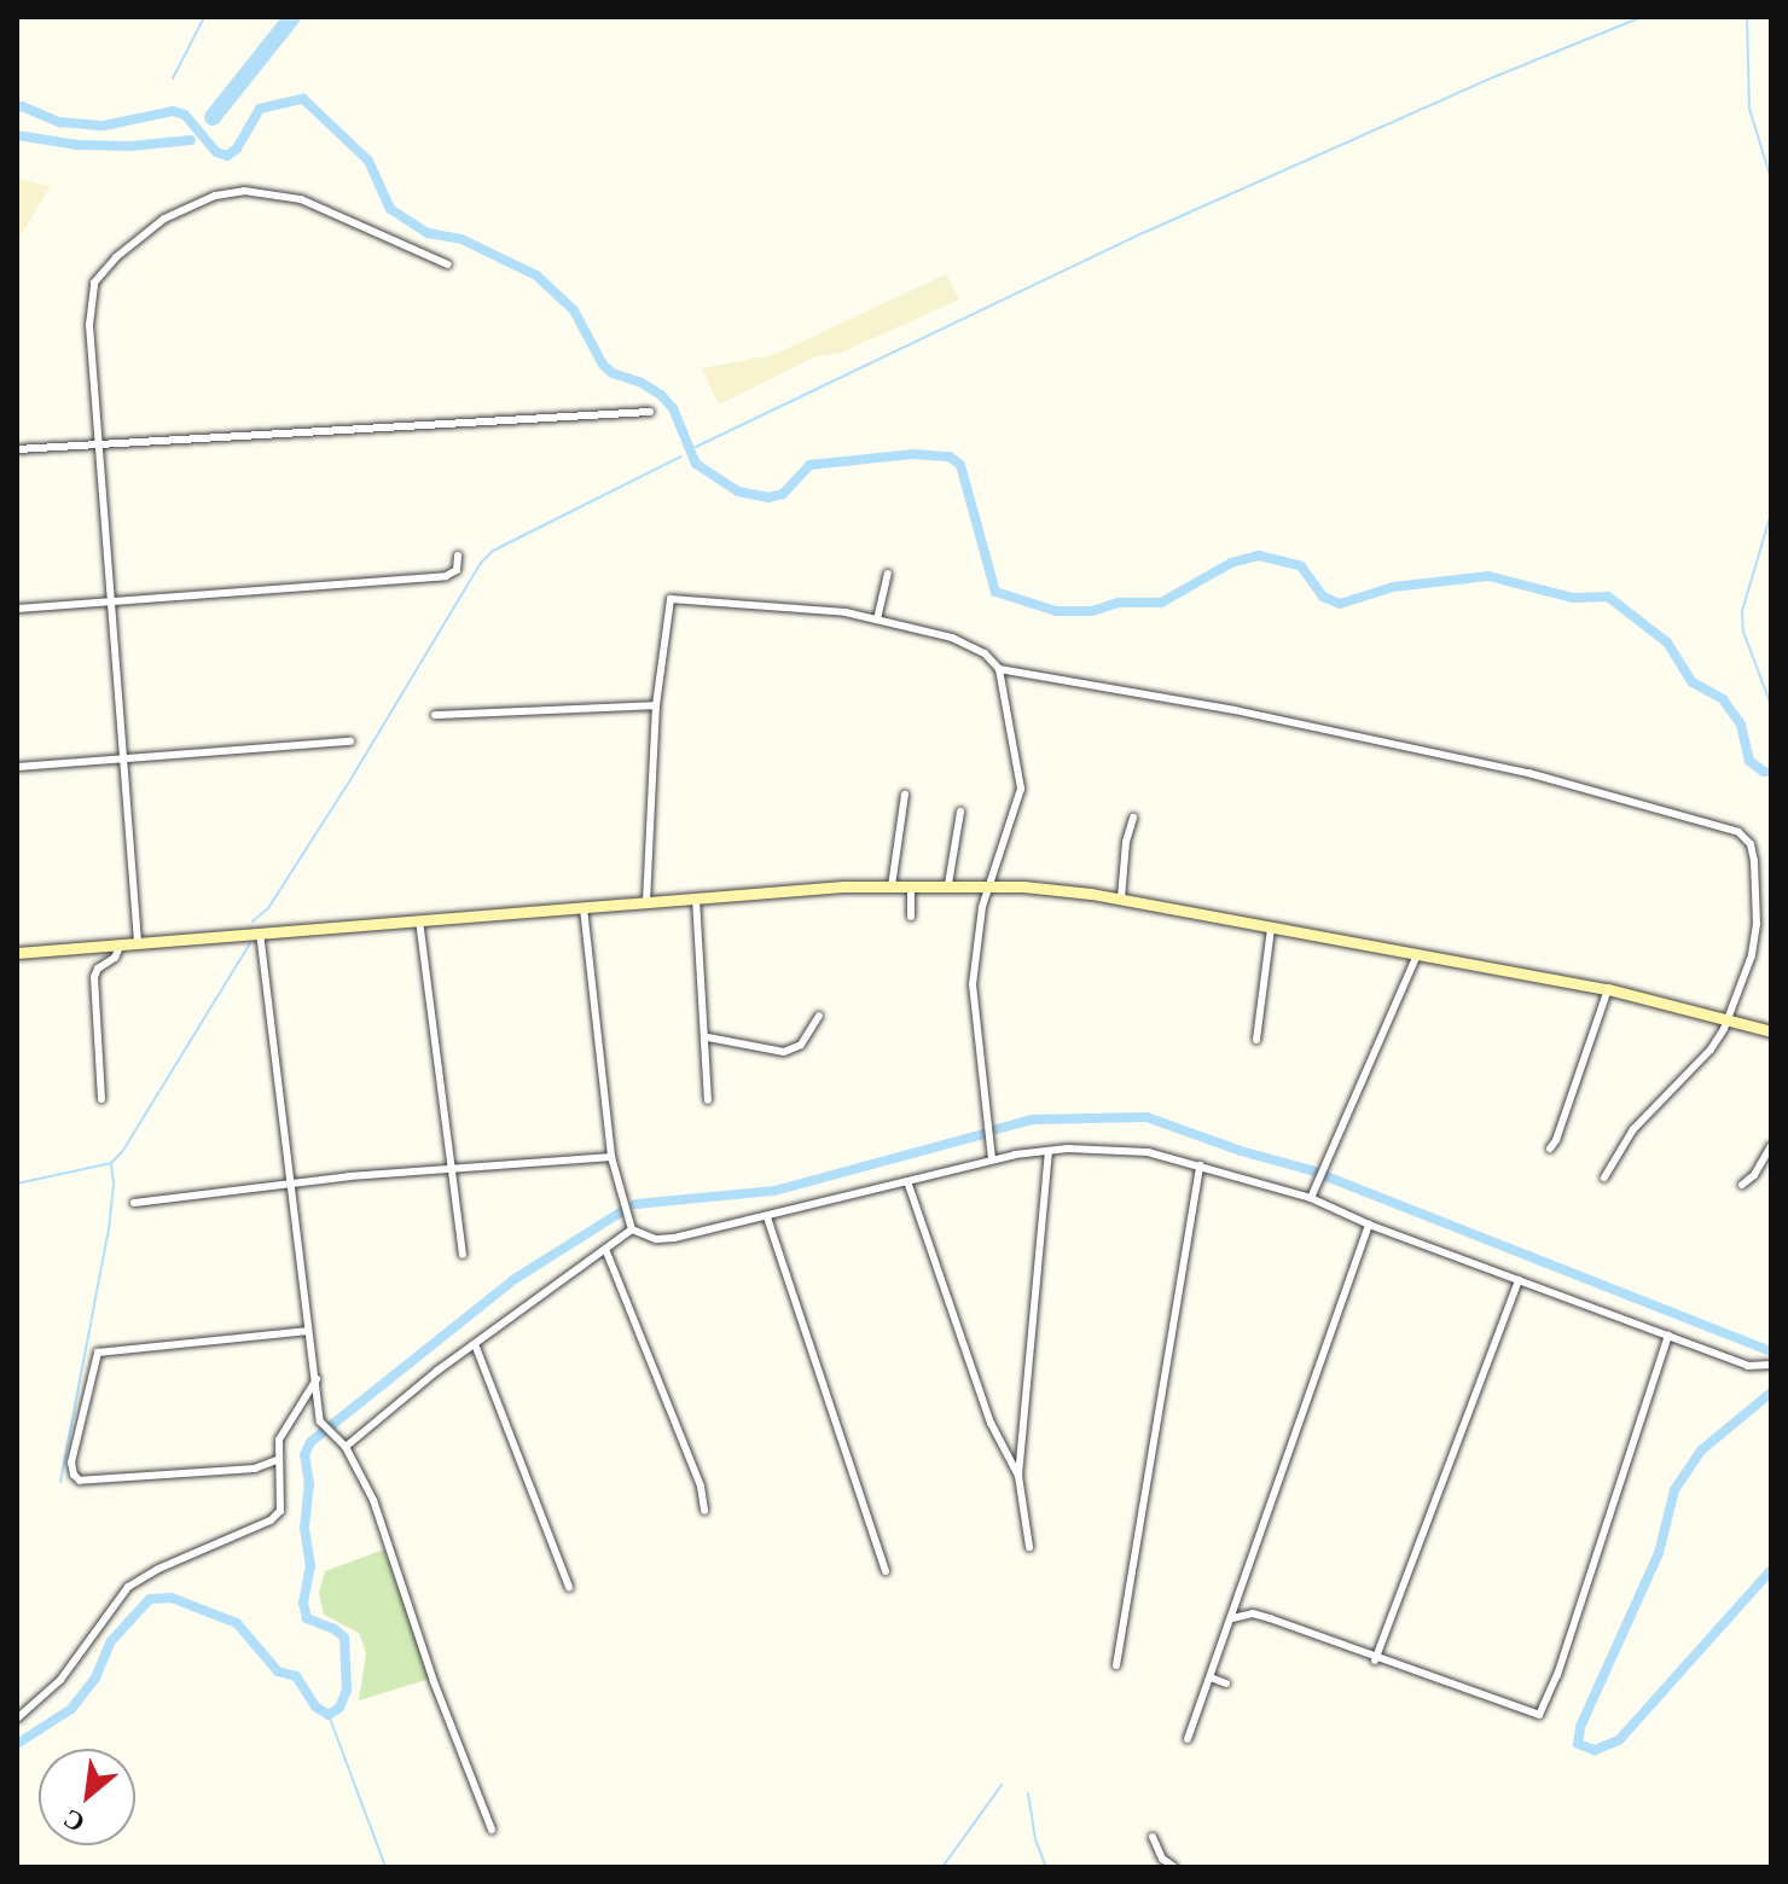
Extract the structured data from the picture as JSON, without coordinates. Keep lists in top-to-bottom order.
{
  "north": "bottom left"
}
